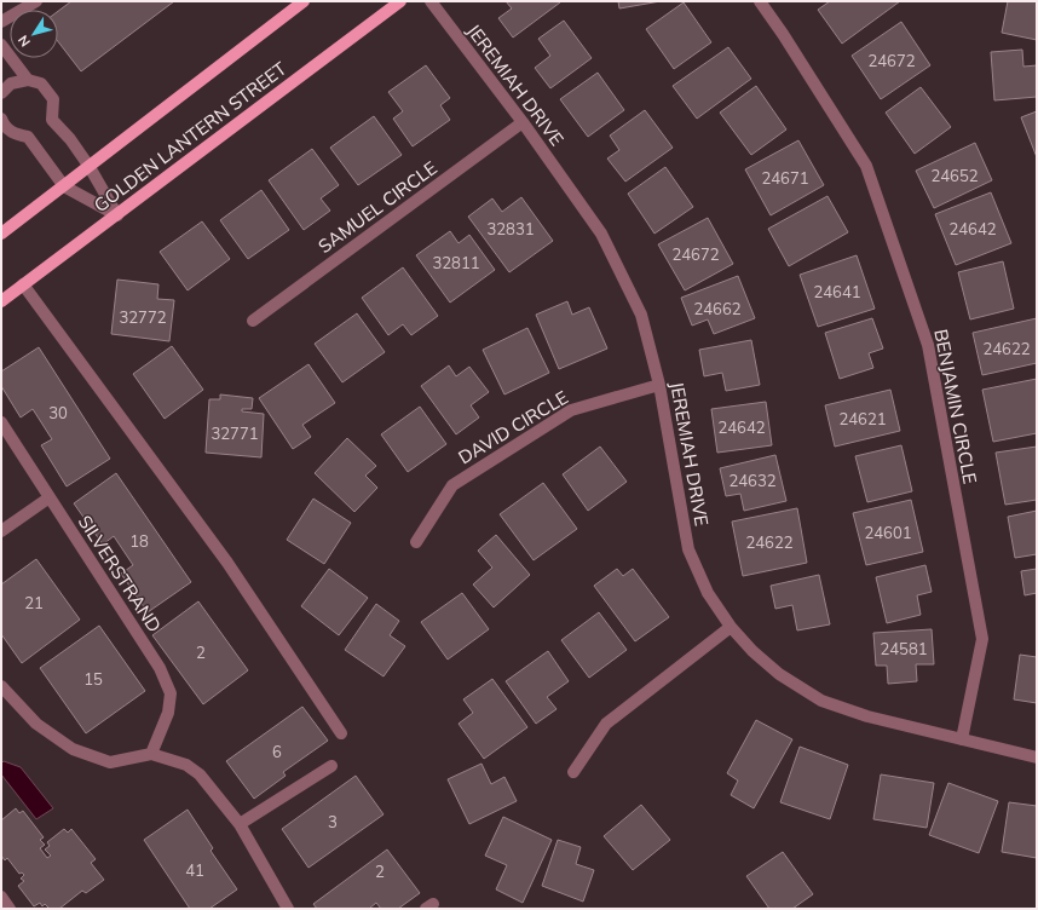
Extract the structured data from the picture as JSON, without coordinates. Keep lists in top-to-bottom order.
{
  "streets": {
    "main road": ["GOLDEN LANTERN STREET"],
    "street": [
      "JEREMIAH DRIVE",
      "SAMUEL CIRCLE",
      "BENJAMIN CIRCLE",
      "DAVID CIRCLE",
      "SILVERSTRAND"
    ]
  },
  "crossings": [
    ["JEREMIAH DRIVE", "SAMUEL CIRCLE"],
    ["JEREMIAH DRIVE", "BENJAMIN CIRCLE"],
    ["JEREMIAH DRIVE", "DAVID CIRCLE"]
  ],
  "house_numbers": [
    "24672",
    "24652",
    "24671",
    "32831",
    "24642",
    "24672",
    "32811",
    "24641",
    "24662",
    "32772",
    "24622",
    "30",
    "24621",
    "24642",
    "32771",
    "24632",
    "24601",
    "18",
    "24622",
    "21",
    "24581",
    "2",
    "15",
    "6",
    "3",
    "41",
    "2"
  ],
  "north": "bottom left"
}
